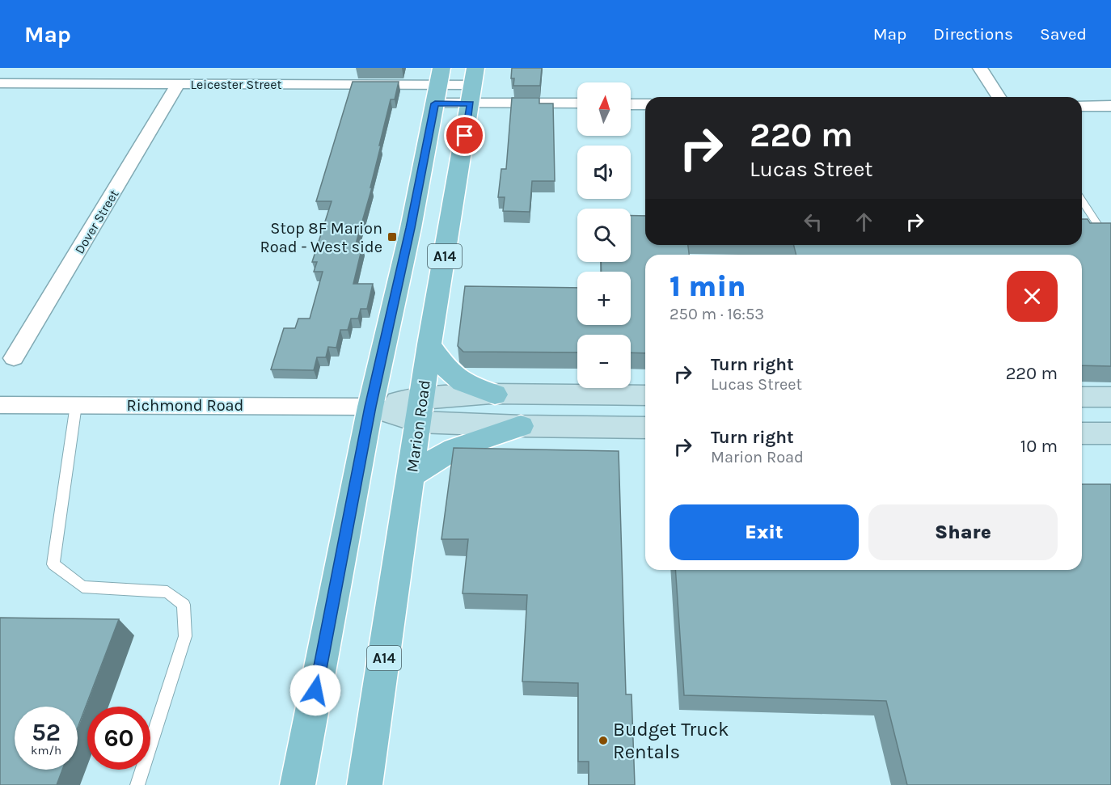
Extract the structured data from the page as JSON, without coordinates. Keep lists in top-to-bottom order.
{
  "streets": {
    "main road": ["A14", "Richmond Road", "Marion Road"],
    "street": ["Leicester Street", "Dover Street"]
  },
  "crossings": [
    ["Leicester Street", "Dover Street"],
    ["Leicester Street", "A14"],
    ["Leicester Street", "Marion Road"],
    ["A14", "Richmond Road"],
    ["Richmond Road", "Marion Road"]
  ],
  "places": {
    "transit": ["Stop 8F Marion Road - West side"],
    "other": ["Budget Truck Rentals"]
  },
  "north": "top",
  "page": {
    "header": "Map",
    "nav": ["Map", "Directions", "Saved"],
    "map_buttons": ["+", "−"],
    "turn": ["220 m", "Lucas Street"],
    "heading": ["1 min", "250 m · 16:53"],
    "list": [
      {
        "name": "Turn right",
        "note": "Lucas Street",
        "value": "220 m"
      },
      {
        "name": "Turn right",
        "note": "Marion Road",
        "value": "10 m"
      }
    ],
    "buttons": ["Exit", "Share"],
    "speed": "52 km/h",
    "limit": "60"
  }
}
